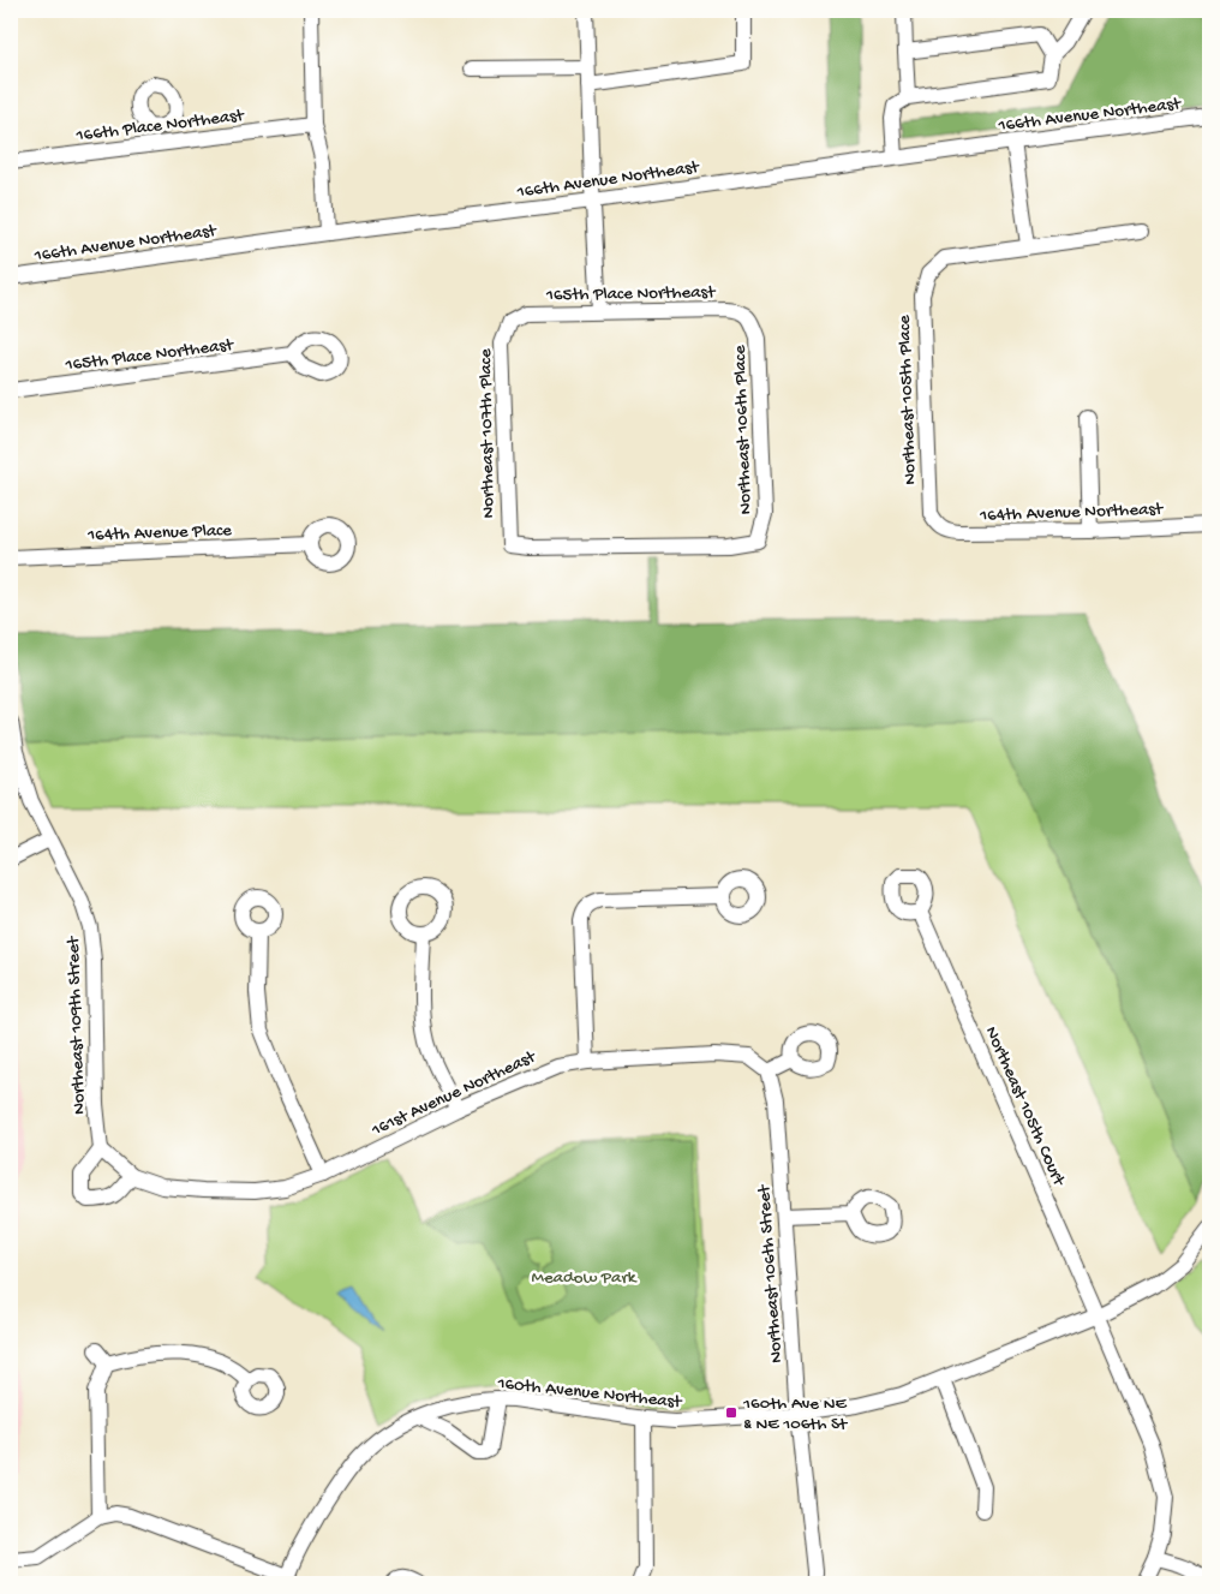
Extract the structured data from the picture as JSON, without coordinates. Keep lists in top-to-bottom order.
{
  "streets": {
    "street": [
      "166th Avenue Northeast",
      "166th Place Northeast",
      "165th Place Northeast",
      "Northeast 105th Place",
      "Northeast 106th Place",
      "Northeast 107th Place",
      "164th Avenue Northeast",
      "164th Avenue Place",
      "Northeast 109th Street",
      "161st Avenue Northeast",
      "Northeast 105th Court",
      "Northeast 106th Street",
      "160th Avenue Northeast"
    ]
  },
  "crossings": [
    ["165th Place Northeast", "Northeast 106th Place"],
    ["165th Place Northeast", "Northeast 107th Place"],
    ["Northeast 105th Place", "164th Avenue Northeast"],
    ["Northeast 106th Place", "Northeast 107th Place"],
    ["Northeast 109th Street", "161st Avenue Northeast"],
    ["161st Avenue Northeast", "Northeast 106th Street"],
    ["Northeast 105th Court", "160th Avenue Northeast"],
    ["Northeast 106th Street", "160th Avenue Northeast"]
  ],
  "parks": ["Meadow Park"],
  "places": {
    "transit": ["160th Ave NE & NE 106th St"]
  }
}
